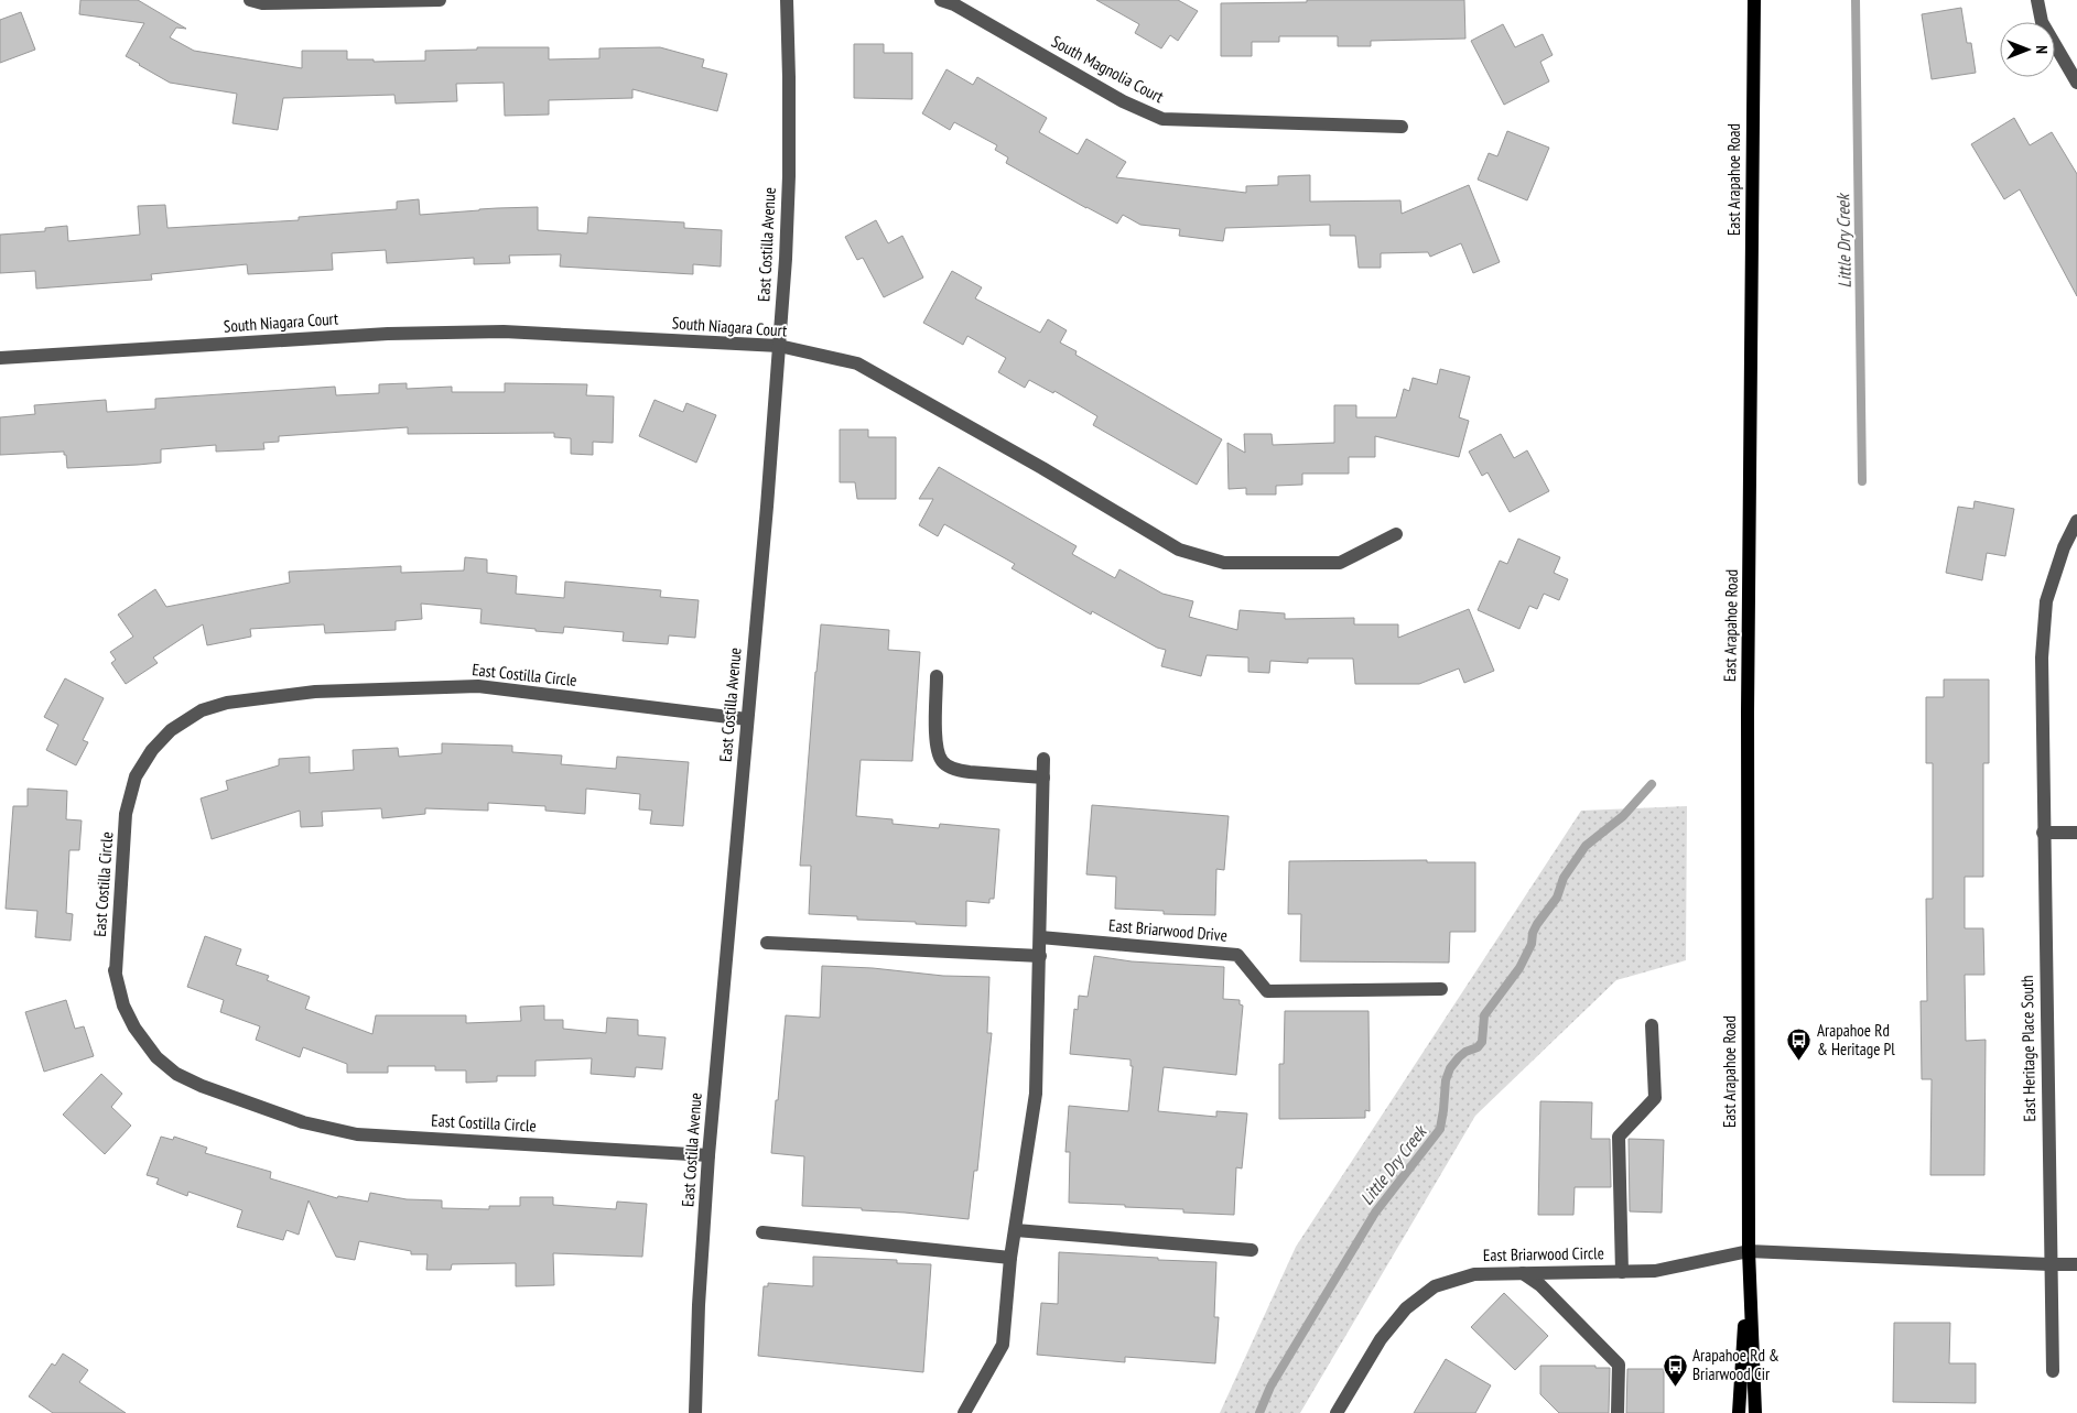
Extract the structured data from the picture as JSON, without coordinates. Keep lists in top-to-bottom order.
{
  "streets": {
    "main road": ["East Arapahoe Road"],
    "street": [
      "South Magnolia Court",
      "East Costilla Avenue",
      "South Niagara Court",
      "East Costilla Circle",
      "East Briarwood Drive",
      "East Heritage Place South",
      "East Briarwood Circle"
    ]
  },
  "crossings": [
    ["East Arapahoe Road", "East Briarwood Circle"],
    ["East Costilla Avenue", "South Niagara Court"],
    ["East Costilla Avenue", "East Costilla Circle"]
  ],
  "water": ["Little Dry Creek"],
  "places": {
    "bus stop": ["Arapahoe Rd & Heritage Pl", "Arapahoe Rd & Briarwood Cir"]
  },
  "north": "right"
}
